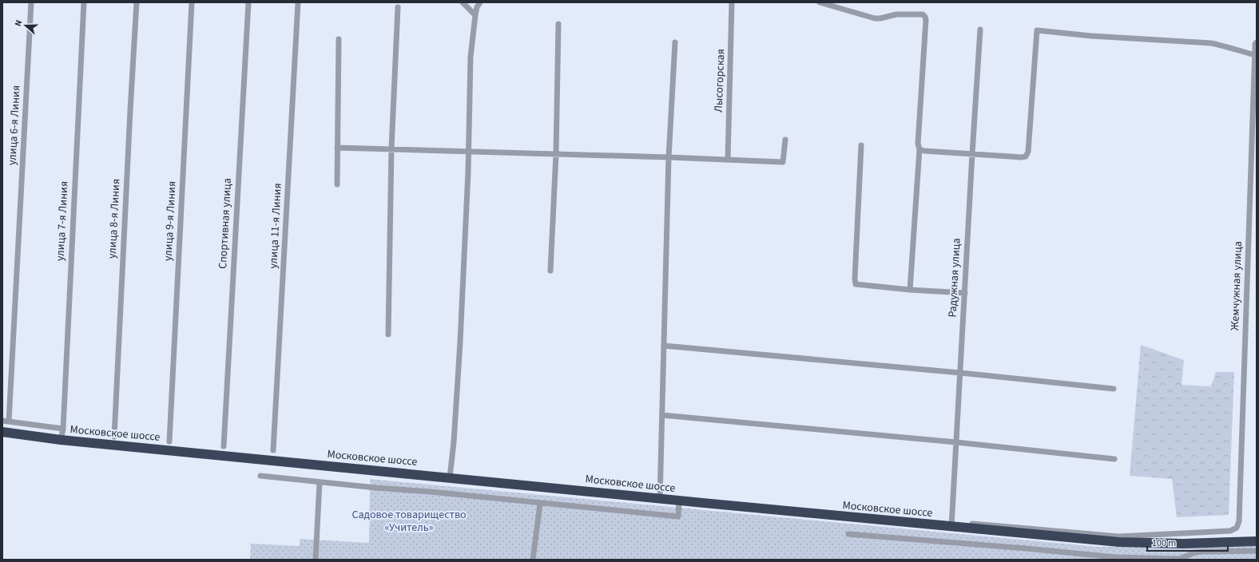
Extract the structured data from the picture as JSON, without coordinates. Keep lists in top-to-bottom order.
{
  "streets": {
    "highway": ["Московское шоссе"],
    "street": [
      "Лысогорская",
      "улица 6-я Линия",
      "улица 8-я Линия",
      "улица 7-я Линия",
      "улица 9-я Линия",
      "Спортивная улица",
      "улица 11-я Линия",
      "Радужная улица",
      "Жемчужная улица"
    ]
  },
  "crossings": [
    ["улица 7-я Линия", "Московское шоссе"],
    ["Радужная улица", "Жемчужная улица"],
    ["Радужная улица", "Московское шоссе"],
    ["Жемчужная улица", "Московское шоссе"]
  ],
  "parks": ["Садовое товарищество «Учитель»"],
  "scale_bar": "100 m",
  "north": "left"
}
